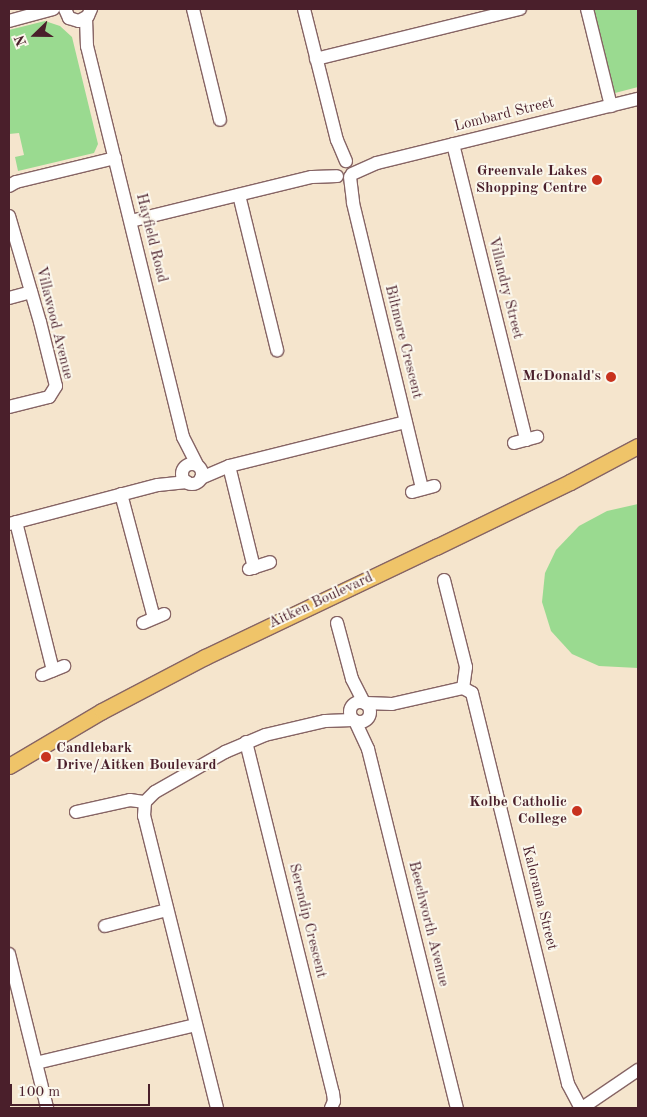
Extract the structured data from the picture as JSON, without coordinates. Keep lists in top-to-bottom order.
{
  "streets": {
    "main road": ["Aitken Boulevard"],
    "street": [
      "Lombard Street",
      "Hayfield Road",
      "Villandry Street",
      "Villawood Avenue",
      "Biltmore Crescent",
      "Kalorama Street",
      "Serendip Crescent",
      "Beechworth Avenue"
    ]
  },
  "crossings": [
    ["Lombard Street", "Hayfield Road"],
    ["Lombard Street", "Villandry Street"],
    ["Lombard Street", "Biltmore Crescent"]
  ],
  "places": [
    "Greenvale Lakes Shopping Centre",
    "McDonald's",
    "Candlebark Drive/Aitken Boulevard",
    "Kolbe Catholic College"
  ],
  "scale_bar": "100 m",
  "north": "left"
}
